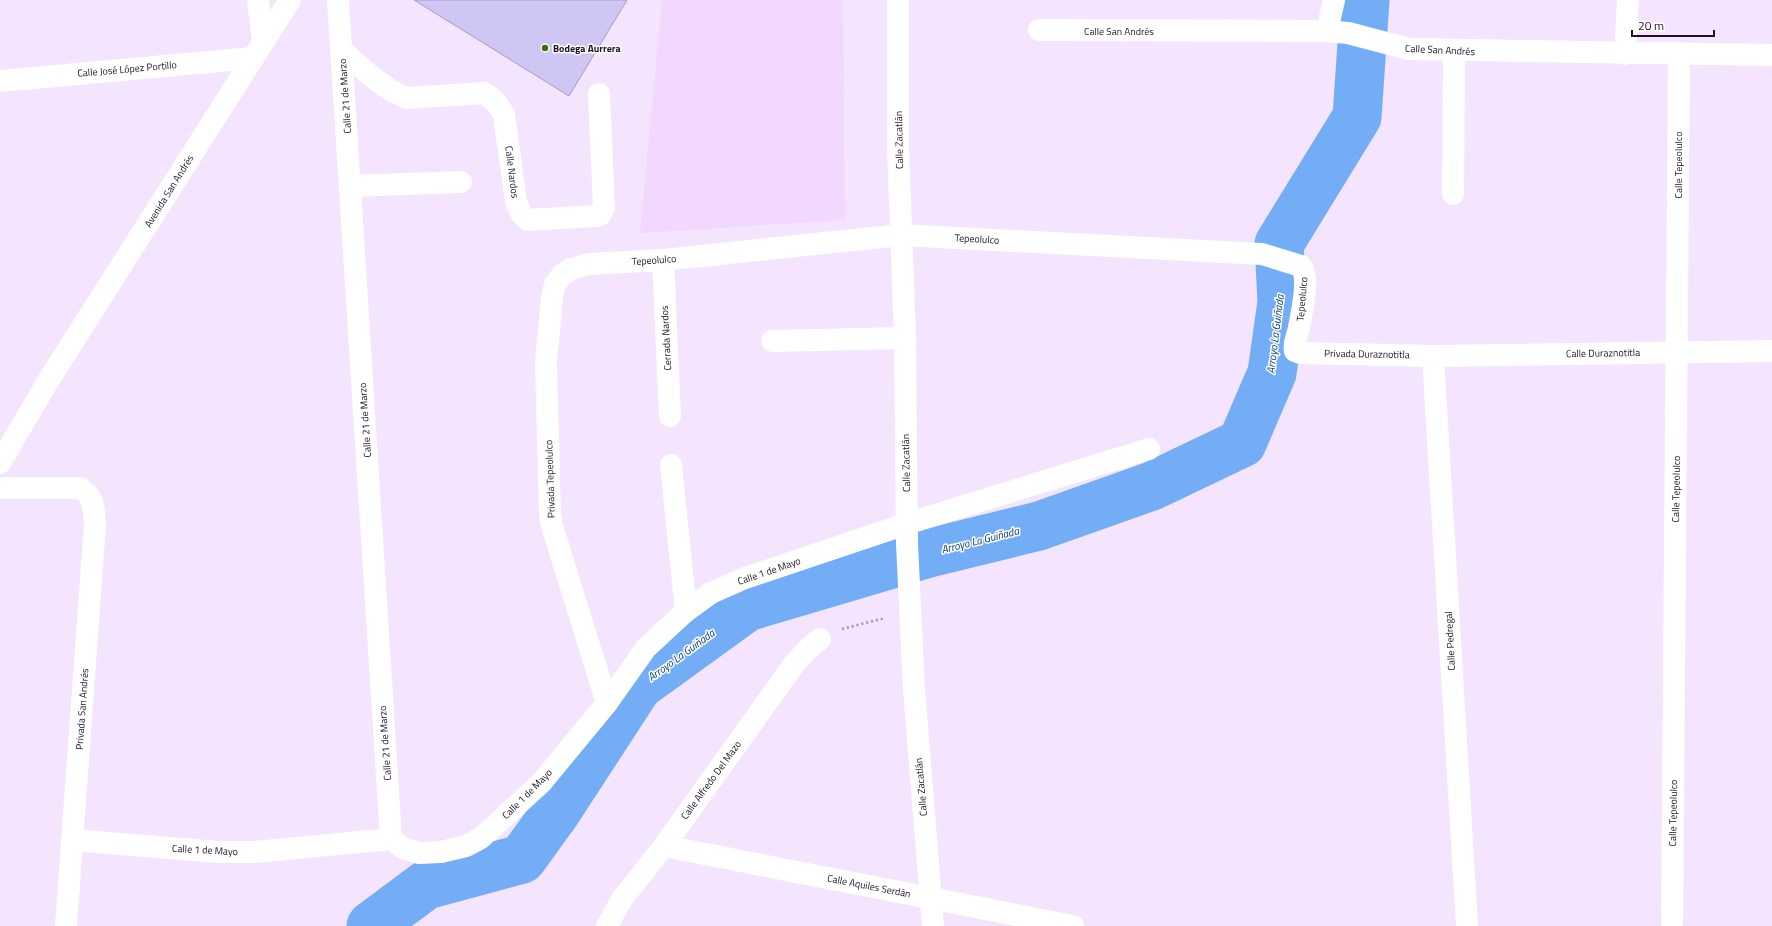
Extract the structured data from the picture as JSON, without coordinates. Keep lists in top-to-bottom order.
{
  "streets": {
    "street": [
      "Calle San Andrés",
      "Calle José López Portillo",
      "Calle 21 de Marzo",
      "Calle Zacatlán",
      "Calle Tepeolulco",
      "Calle Nardos",
      "Avenida San Andrés",
      "Tepeolulco",
      "Cerrada Nardos",
      "Calle Duraznotitla",
      "Privada Duraznotitla",
      "Privada Tepeolulco",
      "Calle 1 de Mayo",
      "Calle Pedregal",
      "Privada San Andrés",
      "Calle Alfredo Del Mazo",
      "Calle Aquiles Serdán"
    ]
  },
  "crossings": [
    ["Calle San Andrés", "Calle Tepeolulco"],
    ["Calle José López Portillo", "Avenida San Andrés"],
    ["Calle 21 de Marzo", "Calle Nardos"],
    ["Calle 21 de Marzo", "Calle 1 de Mayo"],
    ["Calle Zacatlán", "Tepeolulco"],
    ["Calle Zacatlán", "Calle 1 de Mayo"],
    ["Calle Zacatlán", "Calle Aquiles Serdán"],
    ["Calle Tepeolulco", "Calle Duraznotitla"],
    ["Tepeolulco", "Cerrada Nardos"],
    ["Tepeolulco", "Privada Duraznotitla"],
    ["Tepeolulco", "Privada Tepeolulco"],
    ["Calle Duraznotitla", "Privada Duraznotitla"],
    ["Calle Duraznotitla", "Calle Pedregal"],
    ["Privada Duraznotitla", "Calle Pedregal"],
    ["Privada Tepeolulco", "Calle 1 de Mayo"],
    ["Calle 1 de Mayo", "Privada San Andrés"],
    ["Calle Alfredo Del Mazo", "Calle Aquiles Serdán"]
  ],
  "water": ["Arroyo La Guiñada"],
  "places": ["Bodega Aurrera"],
  "scale_bar": "20 m"
}
